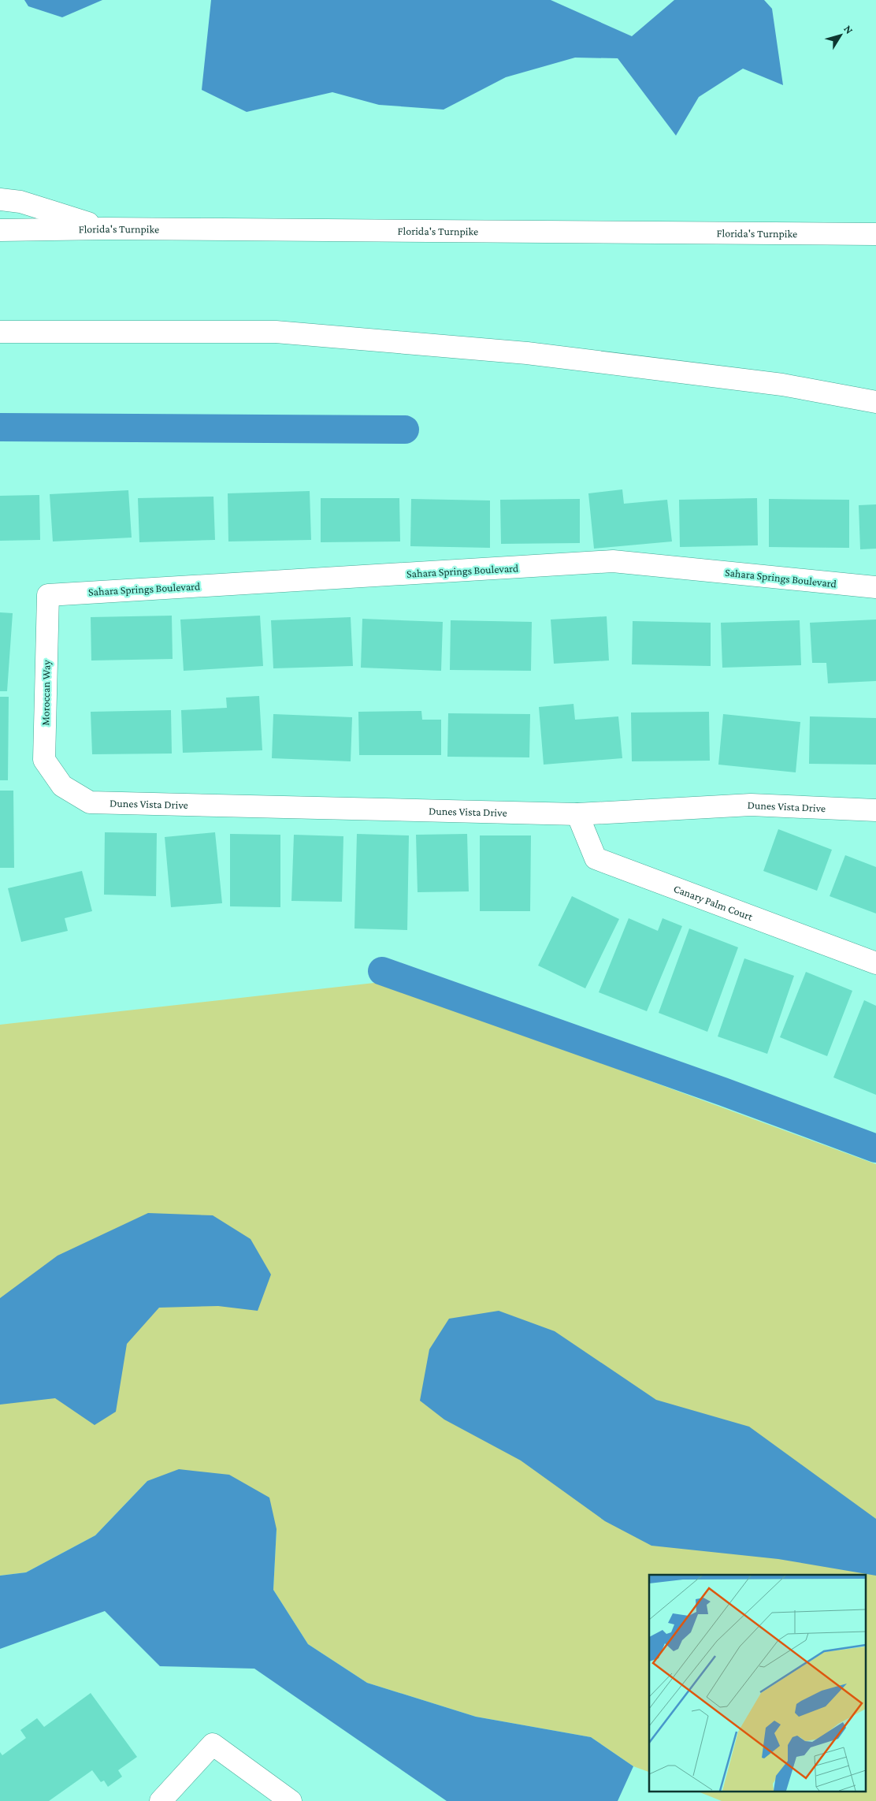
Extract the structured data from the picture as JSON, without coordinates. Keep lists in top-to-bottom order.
{
  "streets": {
    "main road": [
      "Florida's Turnpike",
      "Sahara Springs Boulevard",
      "Moroccan Way",
      "Dunes Vista Drive",
      "Canary Palm Court"
    ]
  },
  "crossings": [
    ["Sahara Springs Boulevard", "Moroccan Way"],
    ["Moroccan Way", "Dunes Vista Drive"],
    ["Dunes Vista Drive", "Canary Palm Court"]
  ],
  "north": "top right"
}
